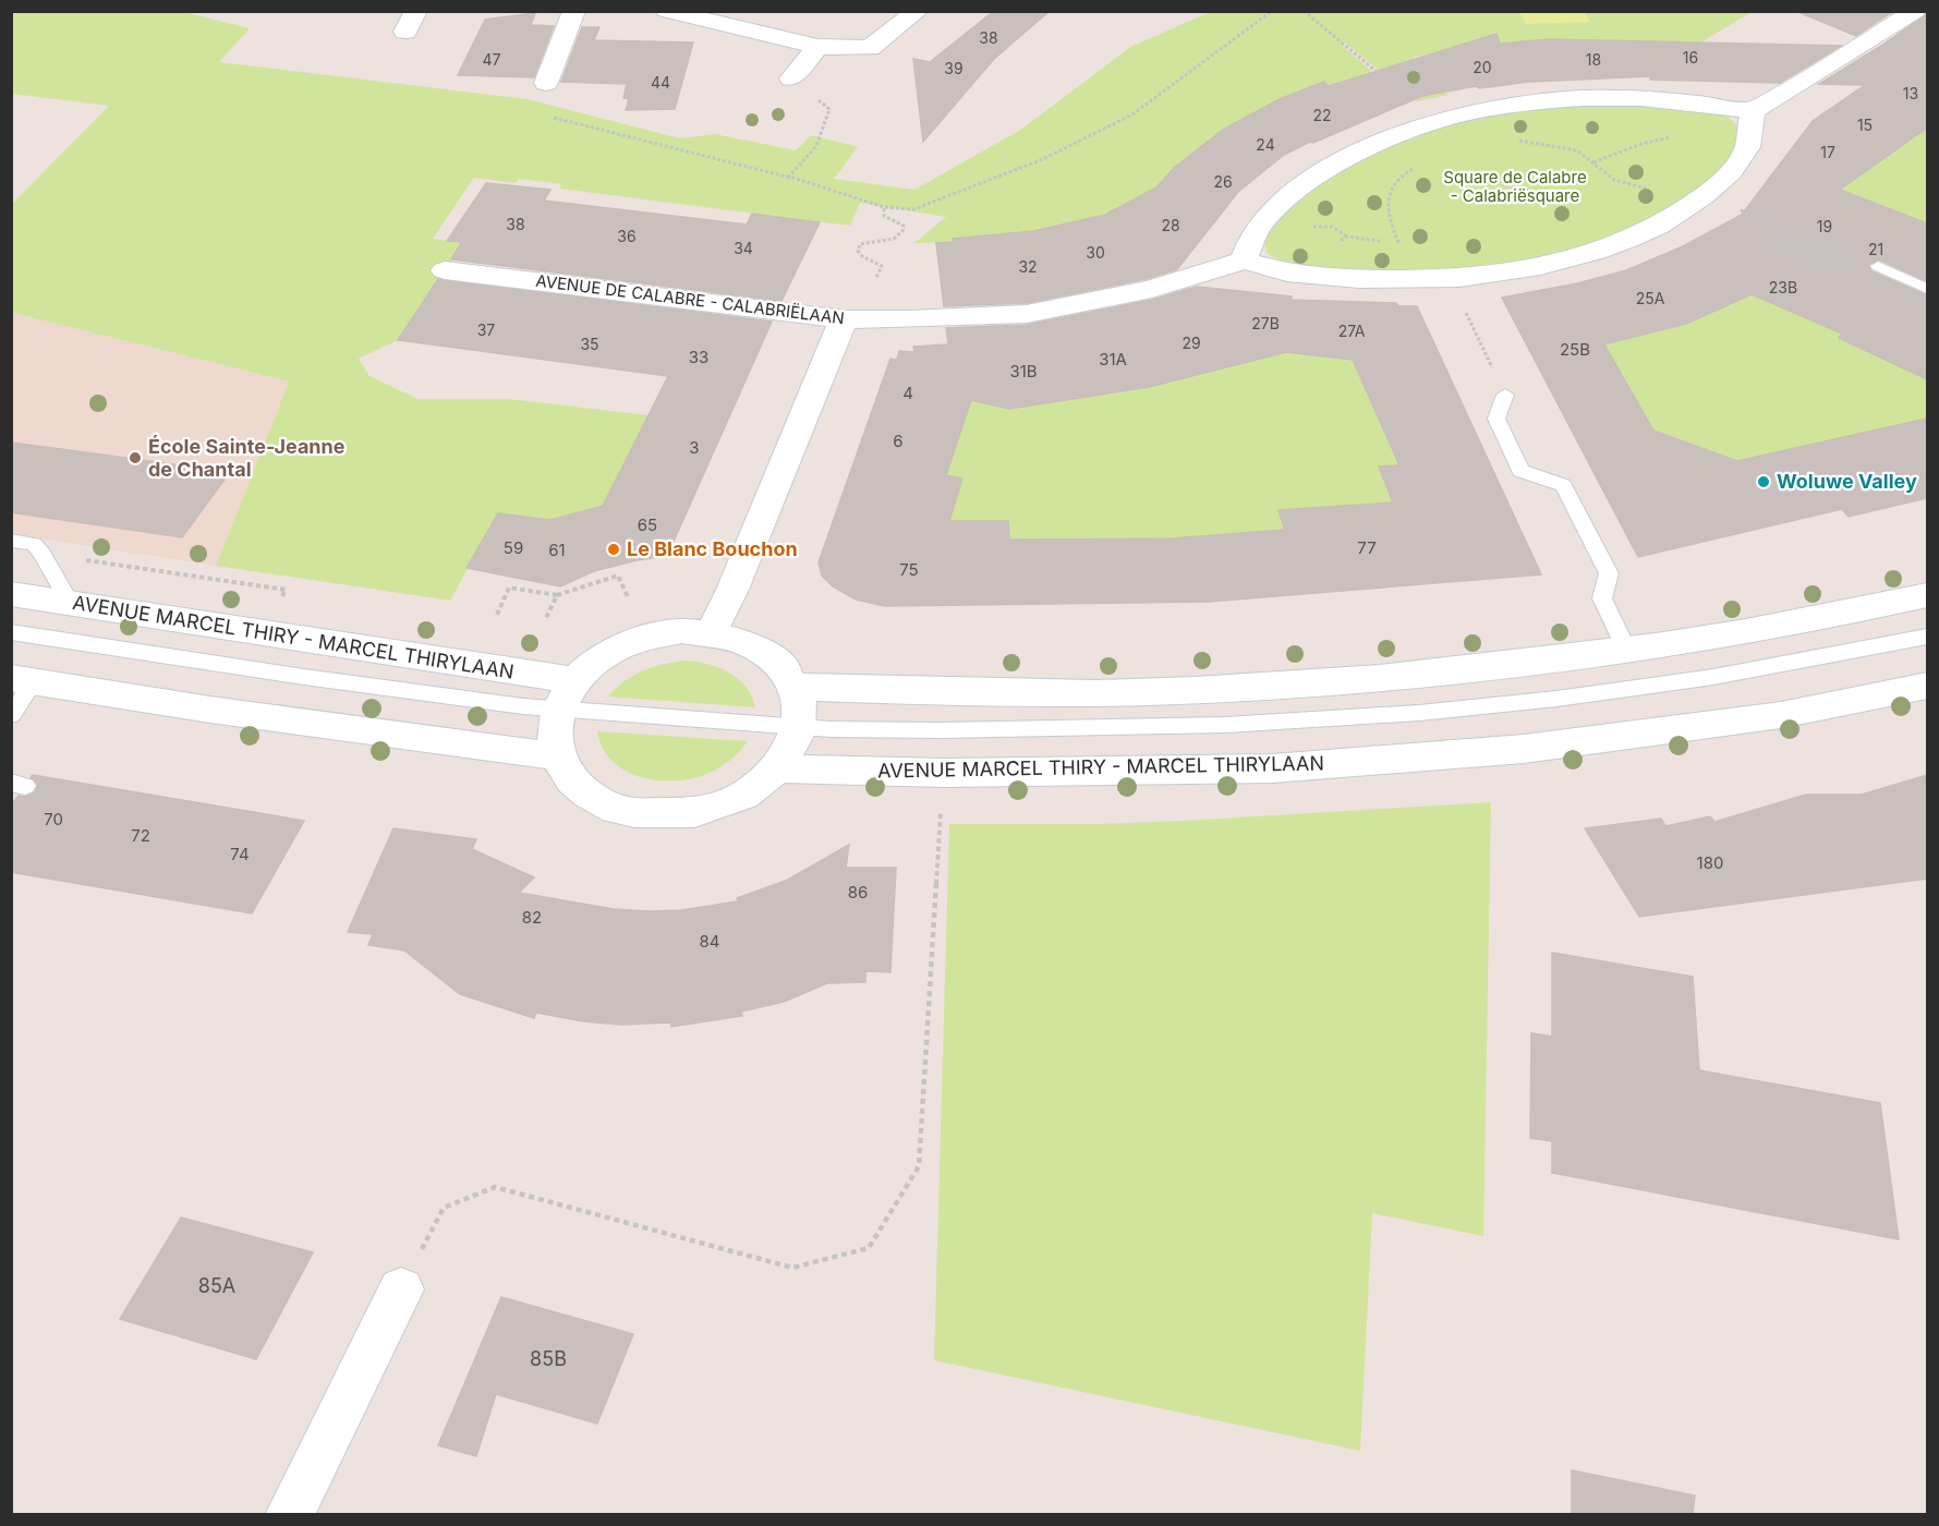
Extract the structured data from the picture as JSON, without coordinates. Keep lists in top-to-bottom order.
{
  "streets": {
    "street": ["AVENUE DE CALABRE - CALABRIËLAAN", "AVENUE MARCEL THIRY - MARCEL THIRYLAAN"]
  },
  "parks": ["Square de Calabre - Calabriësquare"],
  "places": ["École Sainte-Jeanne de Chantal", "Woluwe Valley", "Le Blanc Bouchon"],
  "house_numbers": [
    "38",
    "16",
    "47",
    "18",
    "20",
    "39",
    "44",
    "13",
    "22",
    "15",
    "24",
    "17",
    "26",
    "38",
    "28",
    "19",
    "36",
    "34",
    "21",
    "30",
    "32",
    "23B",
    "25A",
    "27B",
    "37",
    "27A",
    "29",
    "35",
    "25B",
    "33",
    "31A",
    "31B",
    "4",
    "6",
    "3",
    "65",
    "59",
    "77",
    "61",
    "75",
    "70",
    "72",
    "74",
    "180",
    "86",
    "82",
    "84",
    "85A",
    "85B"
  ]
}
